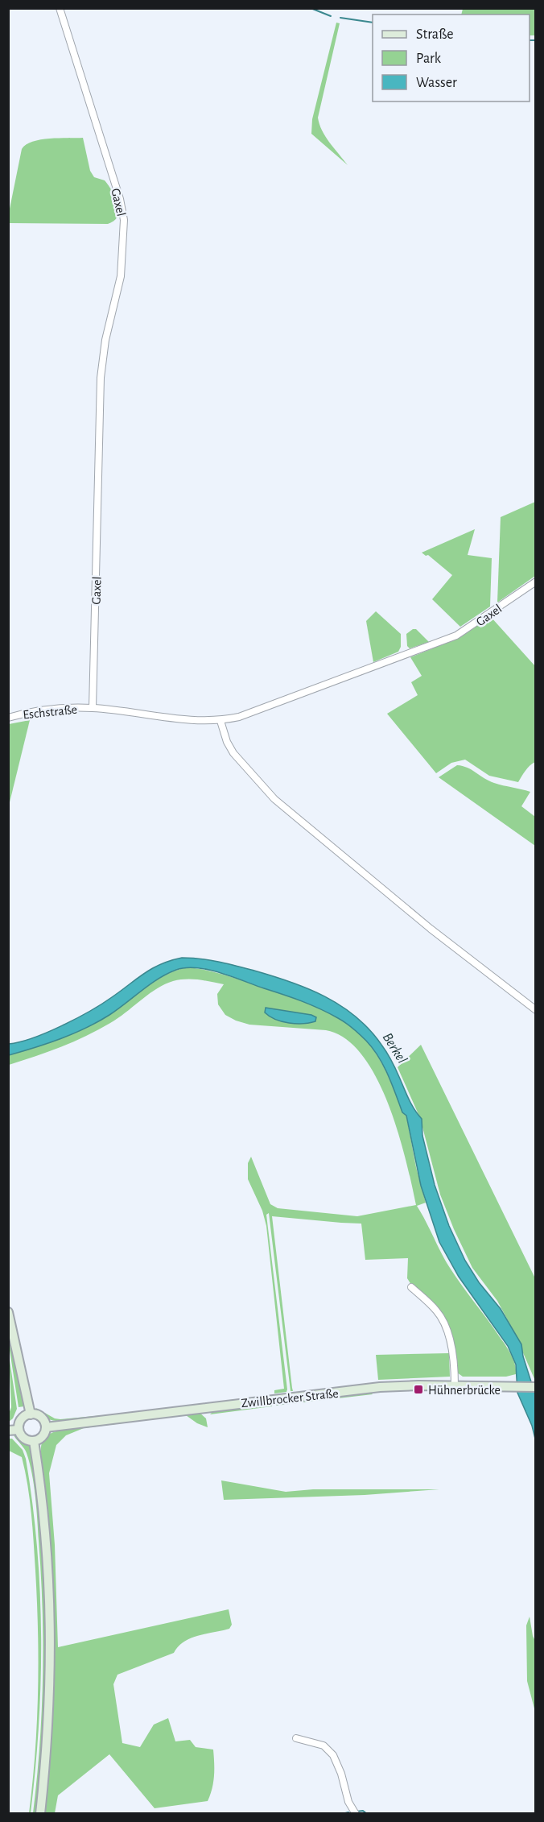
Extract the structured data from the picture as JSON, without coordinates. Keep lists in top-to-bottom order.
{
  "streets": {
    "main road": ["Zwillbrocker Straße"],
    "street": ["Gaxel", "Eschstraße"]
  },
  "crossings": [
    ["Gaxel", "Eschstraße"]
  ],
  "water": ["Berkel"],
  "places": {
    "transit": ["Hühnerbrücke"]
  },
  "legend": ["Straße", "Park", "Wasser"]
}
